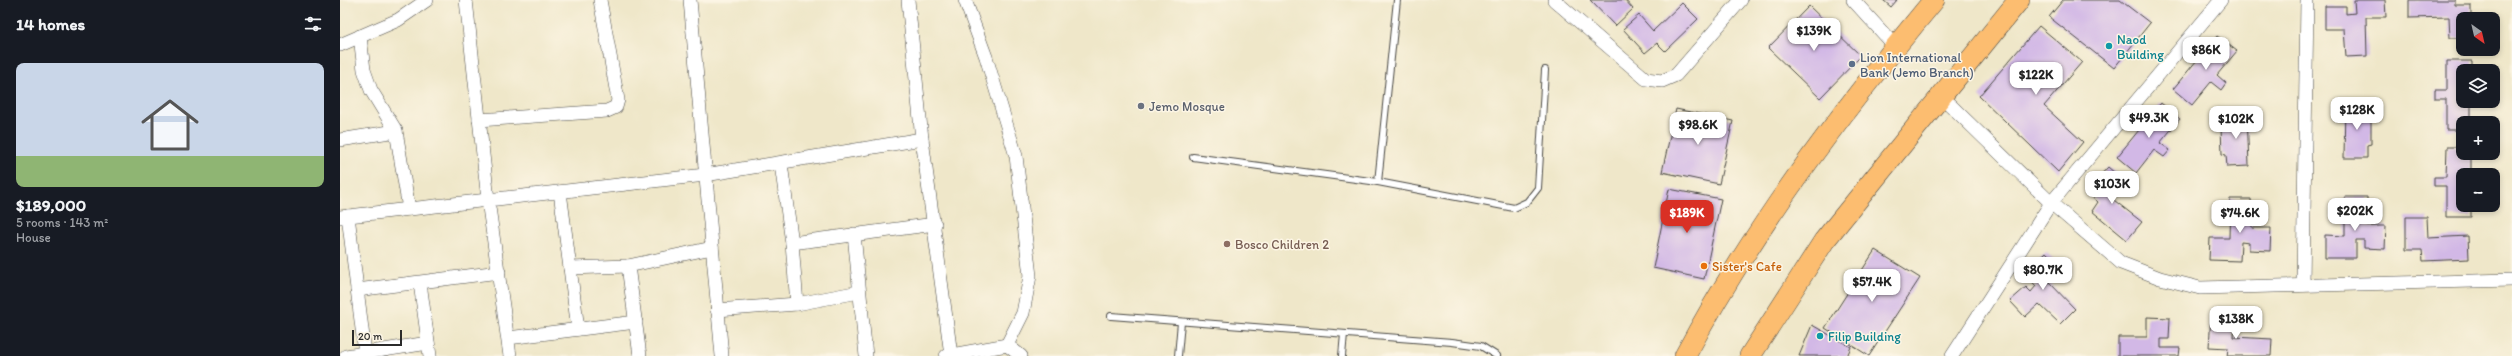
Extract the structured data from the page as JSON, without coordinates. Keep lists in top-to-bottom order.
{
  "places": [
    "Naod Building",
    "Lion International Bank (Jemo Branch)",
    "Jemo Mosque",
    "Bosco Children 2",
    "Sister's Cafe",
    "Filip Building"
  ],
  "scale_bar": "20 m",
  "north": "bottom right",
  "page": {
    "heading": "14 homes",
    "map_buttons": ["+", "−"],
    "price": [
      "$139K",
      "$86K",
      "$122K",
      "$128K",
      "$49.3K",
      "$102K",
      "$98.6K",
      "$103K",
      "$202K",
      "$189K",
      "$74.6K",
      "$80.7K",
      "$57.4K",
      "$138K"
    ],
    "list": [
      {
        "name": "$189,000",
        "note": "5 rooms · 143 m² · House"
      }
    ],
    "scale": "20 m"
  }
}
